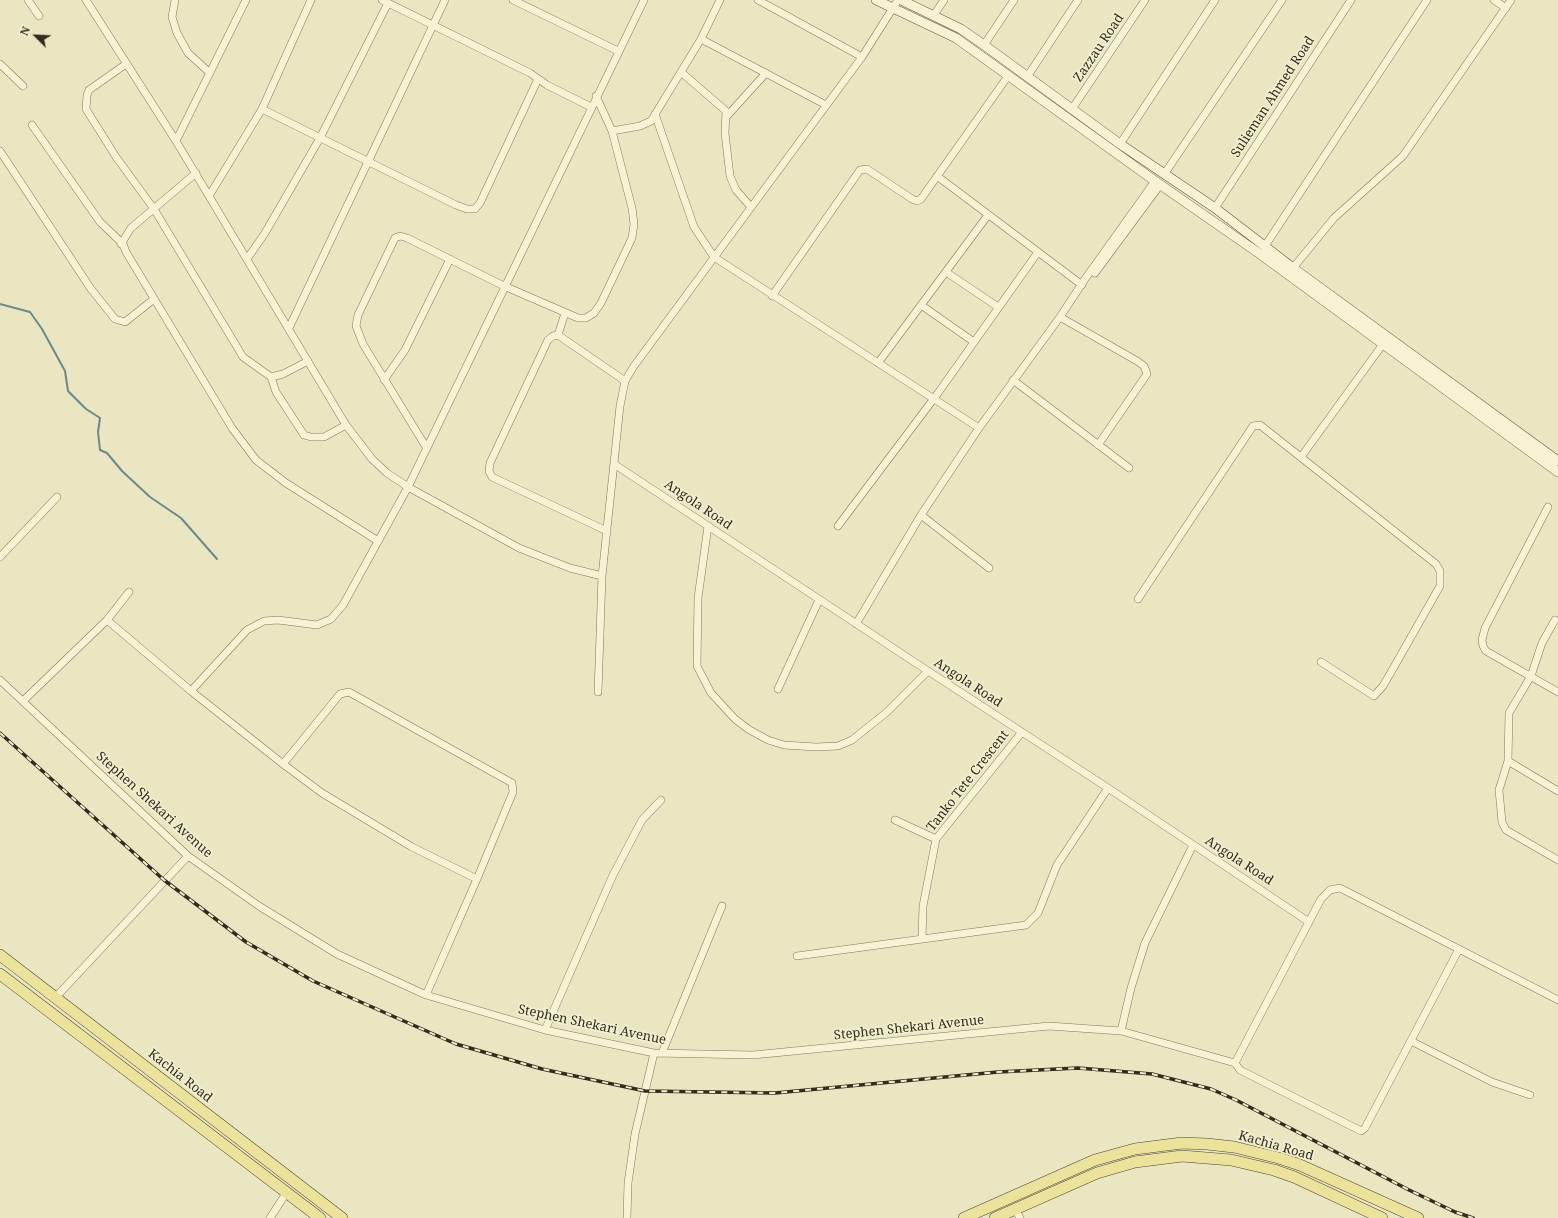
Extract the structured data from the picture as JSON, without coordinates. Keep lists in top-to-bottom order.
{
  "streets": {
    "main road": ["Kachia Road"],
    "street": [
      "Zazzau Road",
      "Sulieman Ahmed Road",
      "Angola Road",
      "Tanko Tete Crescent",
      "Stephen Shekari Avenue"
    ]
  },
  "crossings": [
    ["Angola Road", "Tanko Tete Crescent"]
  ],
  "north": "top left"
}
